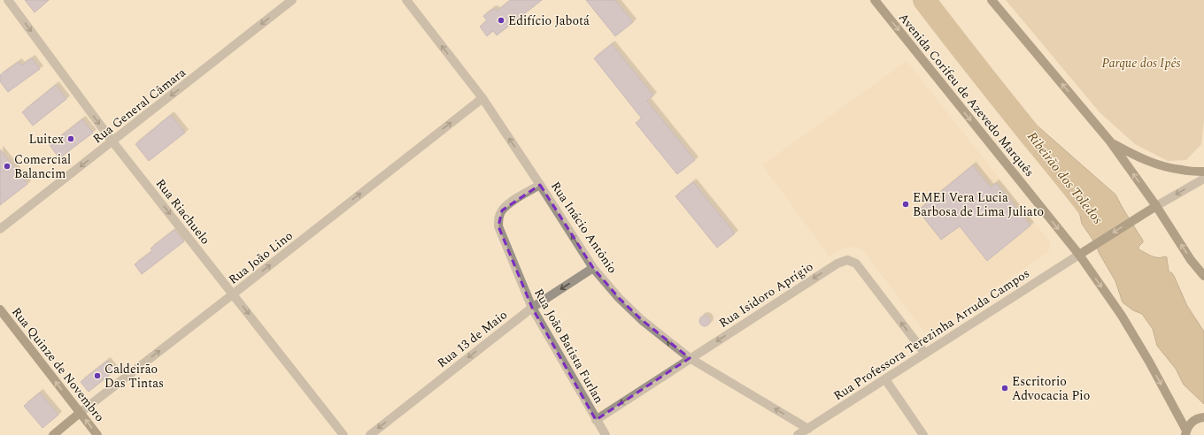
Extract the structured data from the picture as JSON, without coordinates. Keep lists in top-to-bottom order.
{
  "streets": {
    "main road": ["Avenida Corifeu de Azevedo Marquês", "Rua João Lino", "Rua Quinze de Novembro"],
    "street": [
      "Rua General Câmara",
      "Rua Riachuelo",
      "Rua Inácio Antônio",
      "Rua Isidoro Aprígio",
      "Rua Professora Terezinha Arruda Campos",
      "Rua 13 de Maio",
      "Rua João Batista Furlan"
    ]
  },
  "crossings": [
    ["Avenida Corifeu de Azevedo Marquês", "Rua Professora Terezinha Arruda Campos"],
    ["Rua General Câmara", "Rua Riachuelo"],
    ["Rua Riachuelo", "Rua João Lino"],
    ["Rua Inácio Antônio", "Rua João Lino"],
    ["Rua Inácio Antônio", "Rua Isidoro Aprígio"],
    ["Rua Inácio Antônio", "Rua Professora Terezinha Arruda Campos"],
    ["Rua Inácio Antônio", "Rua 13 de Maio"],
    ["Rua Inácio Antônio", "Rua João Batista Furlan"],
    ["Rua João Lino", "Rua Quinze de Novembro"],
    ["Rua Isidoro Aprígio", "Rua Professora Terezinha Arruda Campos"],
    ["Rua Isidoro Aprígio", "Rua João Batista Furlan"],
    ["Rua 13 de Maio", "Rua João Batista Furlan"]
  ],
  "one_way": [
    "Avenida Corifeu de Azevedo Marquês",
    "Rua General Câmara",
    "Rua Riachuelo",
    "Rua Inácio Antônio",
    "Rua João Lino",
    "Rua 13 de Maio",
    "Rua Quinze de Novembro"
  ],
  "water": ["Ribeirão dos Toledos"],
  "parks": ["Parque dos Ipês"],
  "places": [
    "Edifício Jabotá",
    "Luitex",
    "Comercial Balancim",
    "EMEI Vera Lucia Barbosa de Lima Juliato",
    "Caldeirão Das Tintas",
    "Escritorio Advocacia Pio"
  ]
}
